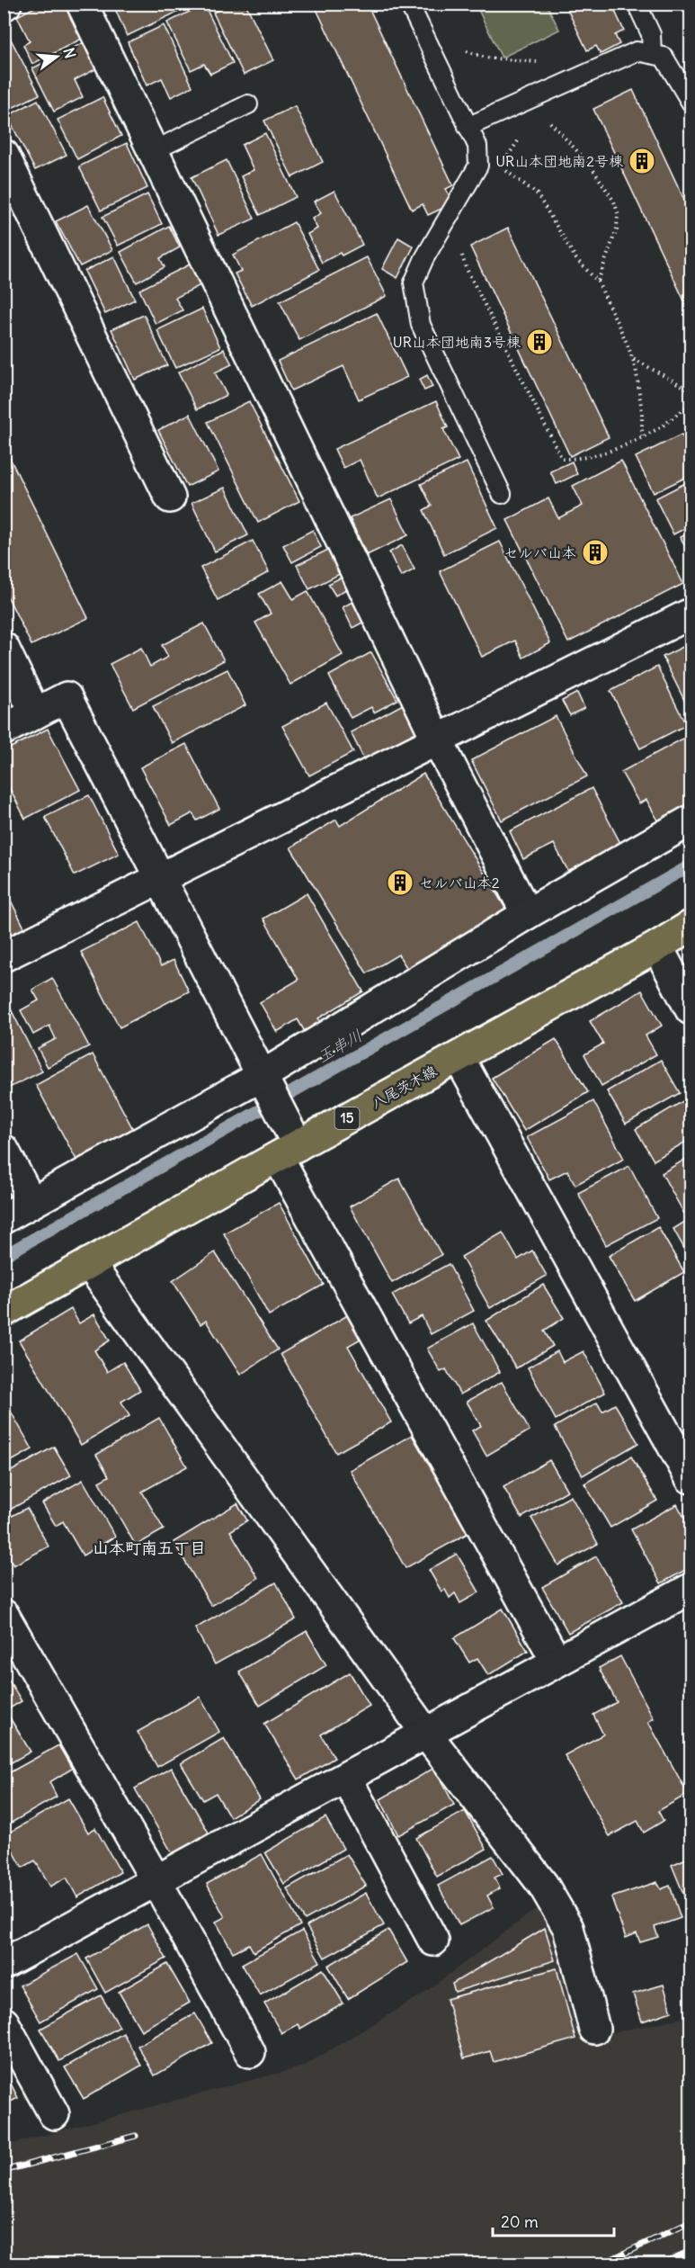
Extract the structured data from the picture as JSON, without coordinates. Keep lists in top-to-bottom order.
{
  "streets": {
    "main road": ["八尾茨木線", "15"]
  },
  "districts": ["山本町南五丁目"],
  "water": ["玉串川"],
  "places": {
    "building": [
      "UR山本団地南2号棟",
      "UR山本団地南3号棟",
      "セルバ山本",
      "セルバ山本2"
    ]
  },
  "scale_bar": "20 m",
  "north": "right"
}
